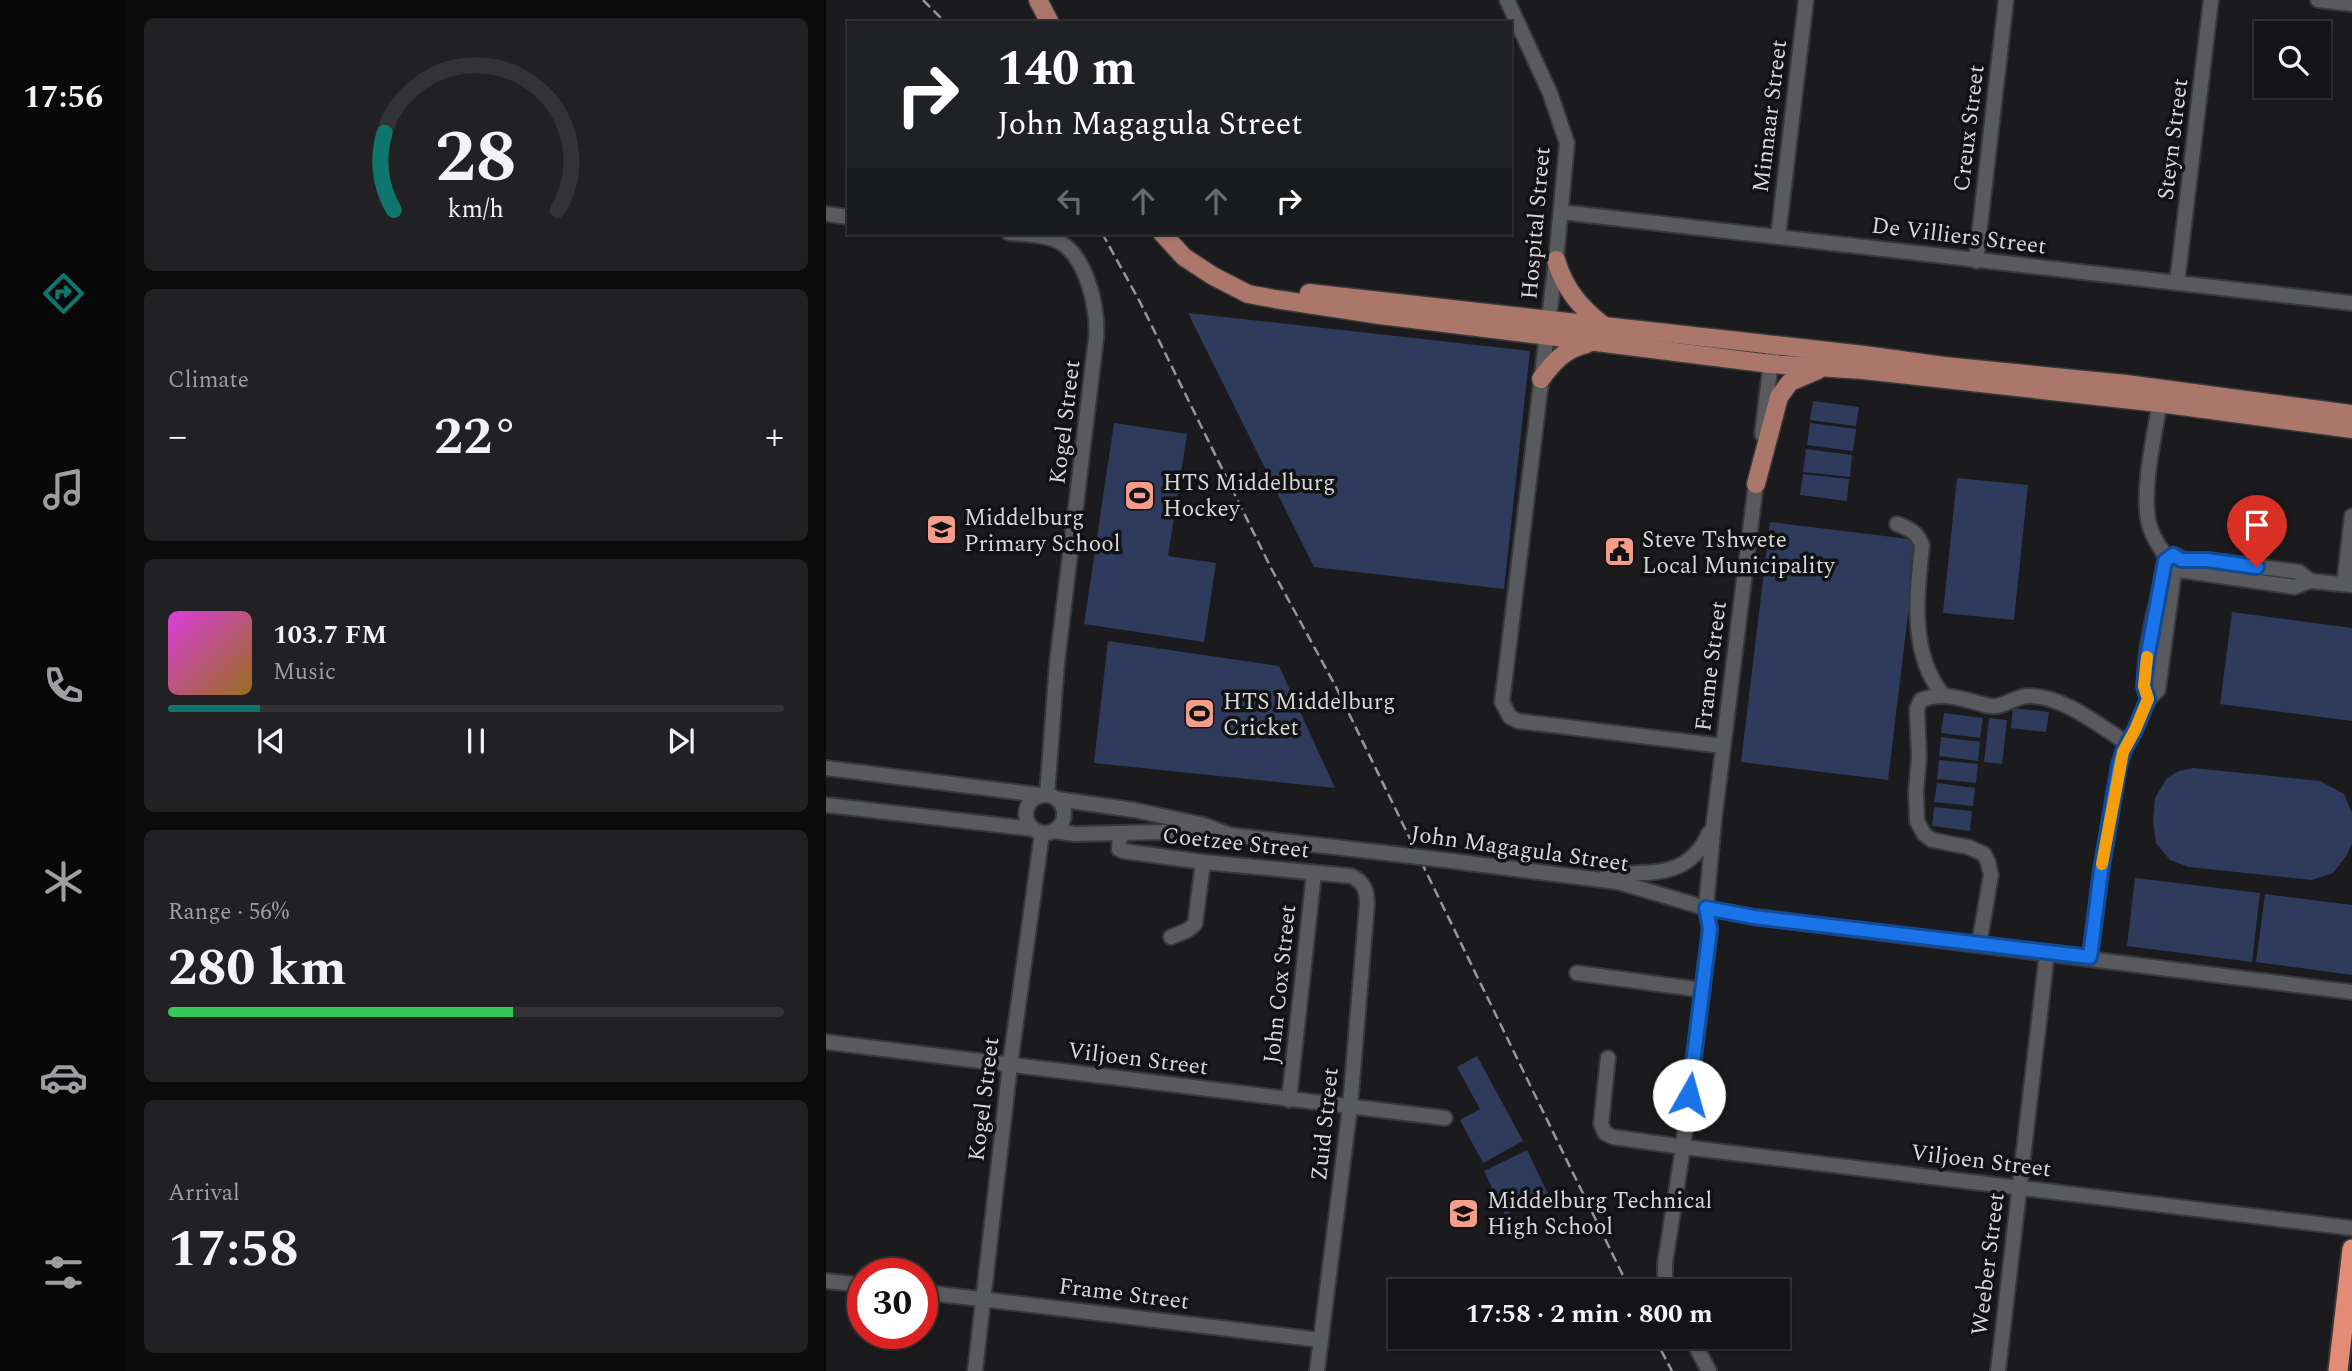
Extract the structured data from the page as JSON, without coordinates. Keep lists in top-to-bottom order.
{
  "streets": {
    "street": [
      "Minnaar Street",
      "Creux Street",
      "Steyn Street",
      "Hospital Street",
      "De Villiers Street",
      "Kogel Street",
      "Frame Street",
      "Coetzee Street",
      "John Magagula Street",
      "John Cox Street",
      "Viljoen Street",
      "Zuid Street",
      "Weeber Street"
    ]
  },
  "crossings": [
    ["Minnaar Street", "De Villiers Street"],
    ["Creux Street", "De Villiers Street"],
    ["Steyn Street", "De Villiers Street"],
    ["Hospital Street", "De Villiers Street"],
    ["Hospital Street", "Frame Street"],
    ["Kogel Street", "Frame Street"],
    ["Kogel Street", "John Magagula Street"],
    ["Kogel Street", "Viljoen Street"],
    ["Frame Street", "John Magagula Street"],
    ["Frame Street", "Viljoen Street"],
    ["Frame Street", "Zuid Street"],
    ["Coetzee Street", "John Cox Street"],
    ["Coetzee Street", "Zuid Street"],
    ["John Magagula Street", "Weeber Street"],
    ["John Cox Street", "Viljoen Street"],
    ["Viljoen Street", "Zuid Street"],
    ["Viljoen Street", "Weeber Street"]
  ],
  "places": {
    "sports": ["HTS Middelburg Hockey", "HTS Middelburg Cricket"],
    "school or university": ["Middelburg Primary School", "Middelburg Technical High School"],
    "public building": ["Steve Tshwete Local Municipality"]
  },
  "page": {
    "tabs": "17:56",
    "turn": ["140 m", "John Magagula Street"],
    "tile": [
      "Climate",
      ["Range · 56%", "280 km"],
      ["Arrival", "17:58"]
    ],
    "heat": ["−", "22°", "+"],
    "song": ["103.7 FM", "Music"],
    "limit": "30",
    "trip": "17:58 · 2 min · 800 m",
    "gauge": ["28", "km/h"]
  }
}
